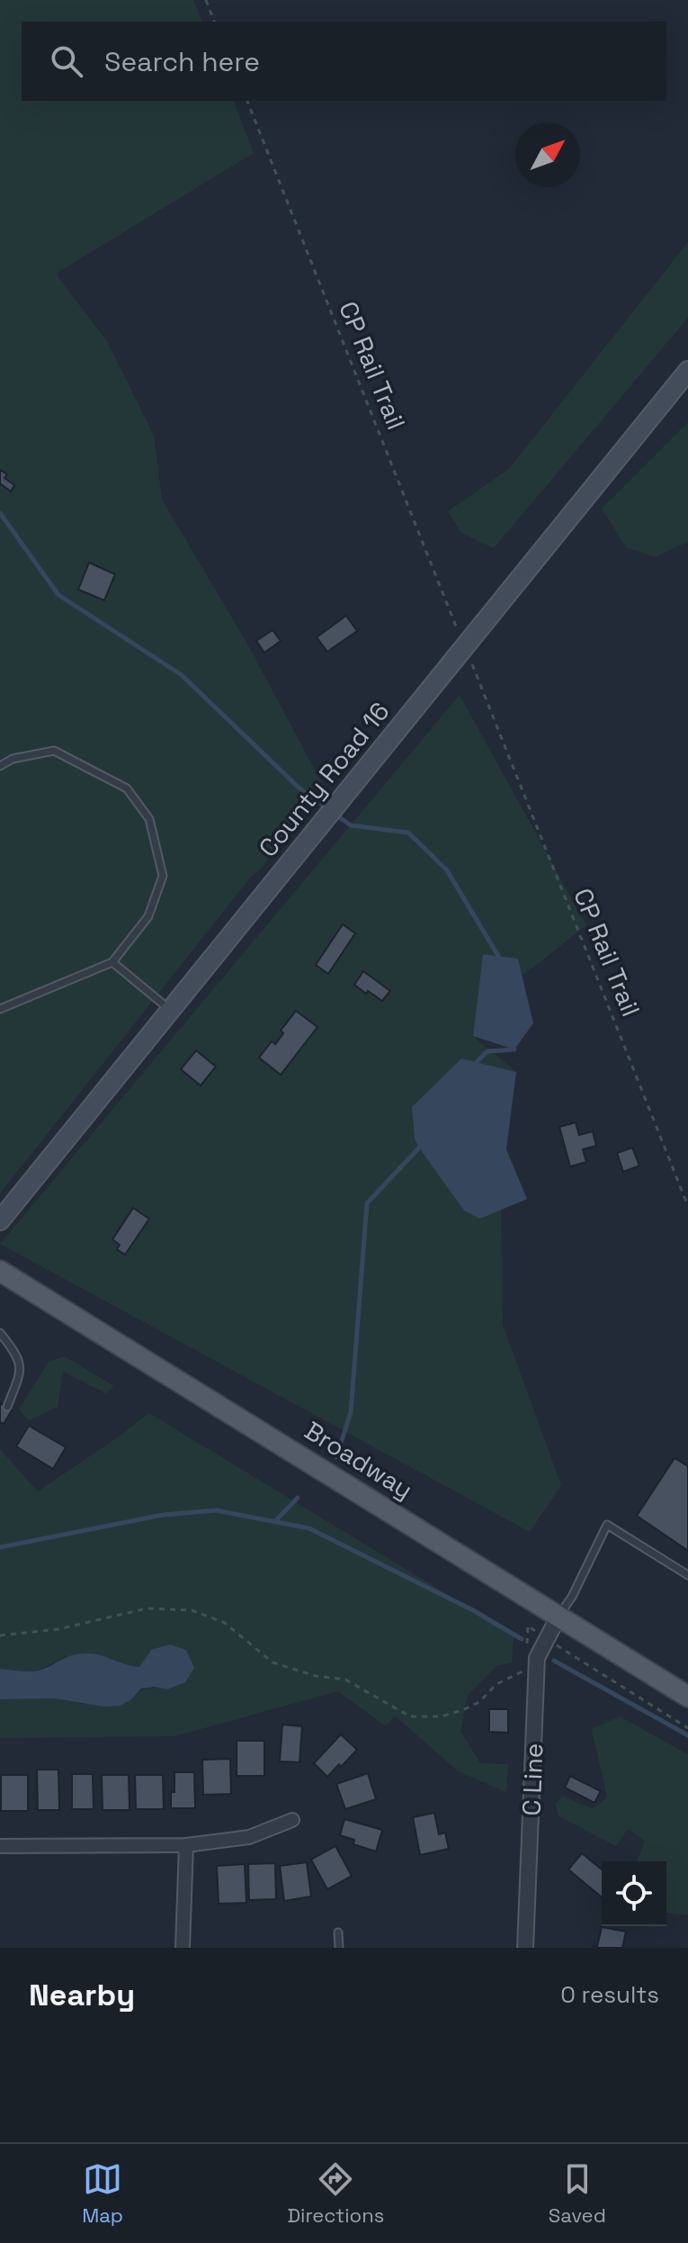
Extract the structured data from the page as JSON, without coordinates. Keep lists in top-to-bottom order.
{
  "streets": {
    "main road": ["County Road 16", "Broadway"],
    "street": ["C Line"],
    "path": ["CP Rail Trail"]
  },
  "crossings": [
    ["CP Rail Trail", "County Road 16"],
    ["Broadway", "C Line"]
  ],
  "north": "top right",
  "page": {
    "search": "Search here",
    "heading": ["Nearby", "0 results"],
    "nav": ["Map", "Directions", "Saved"]
  }
}
